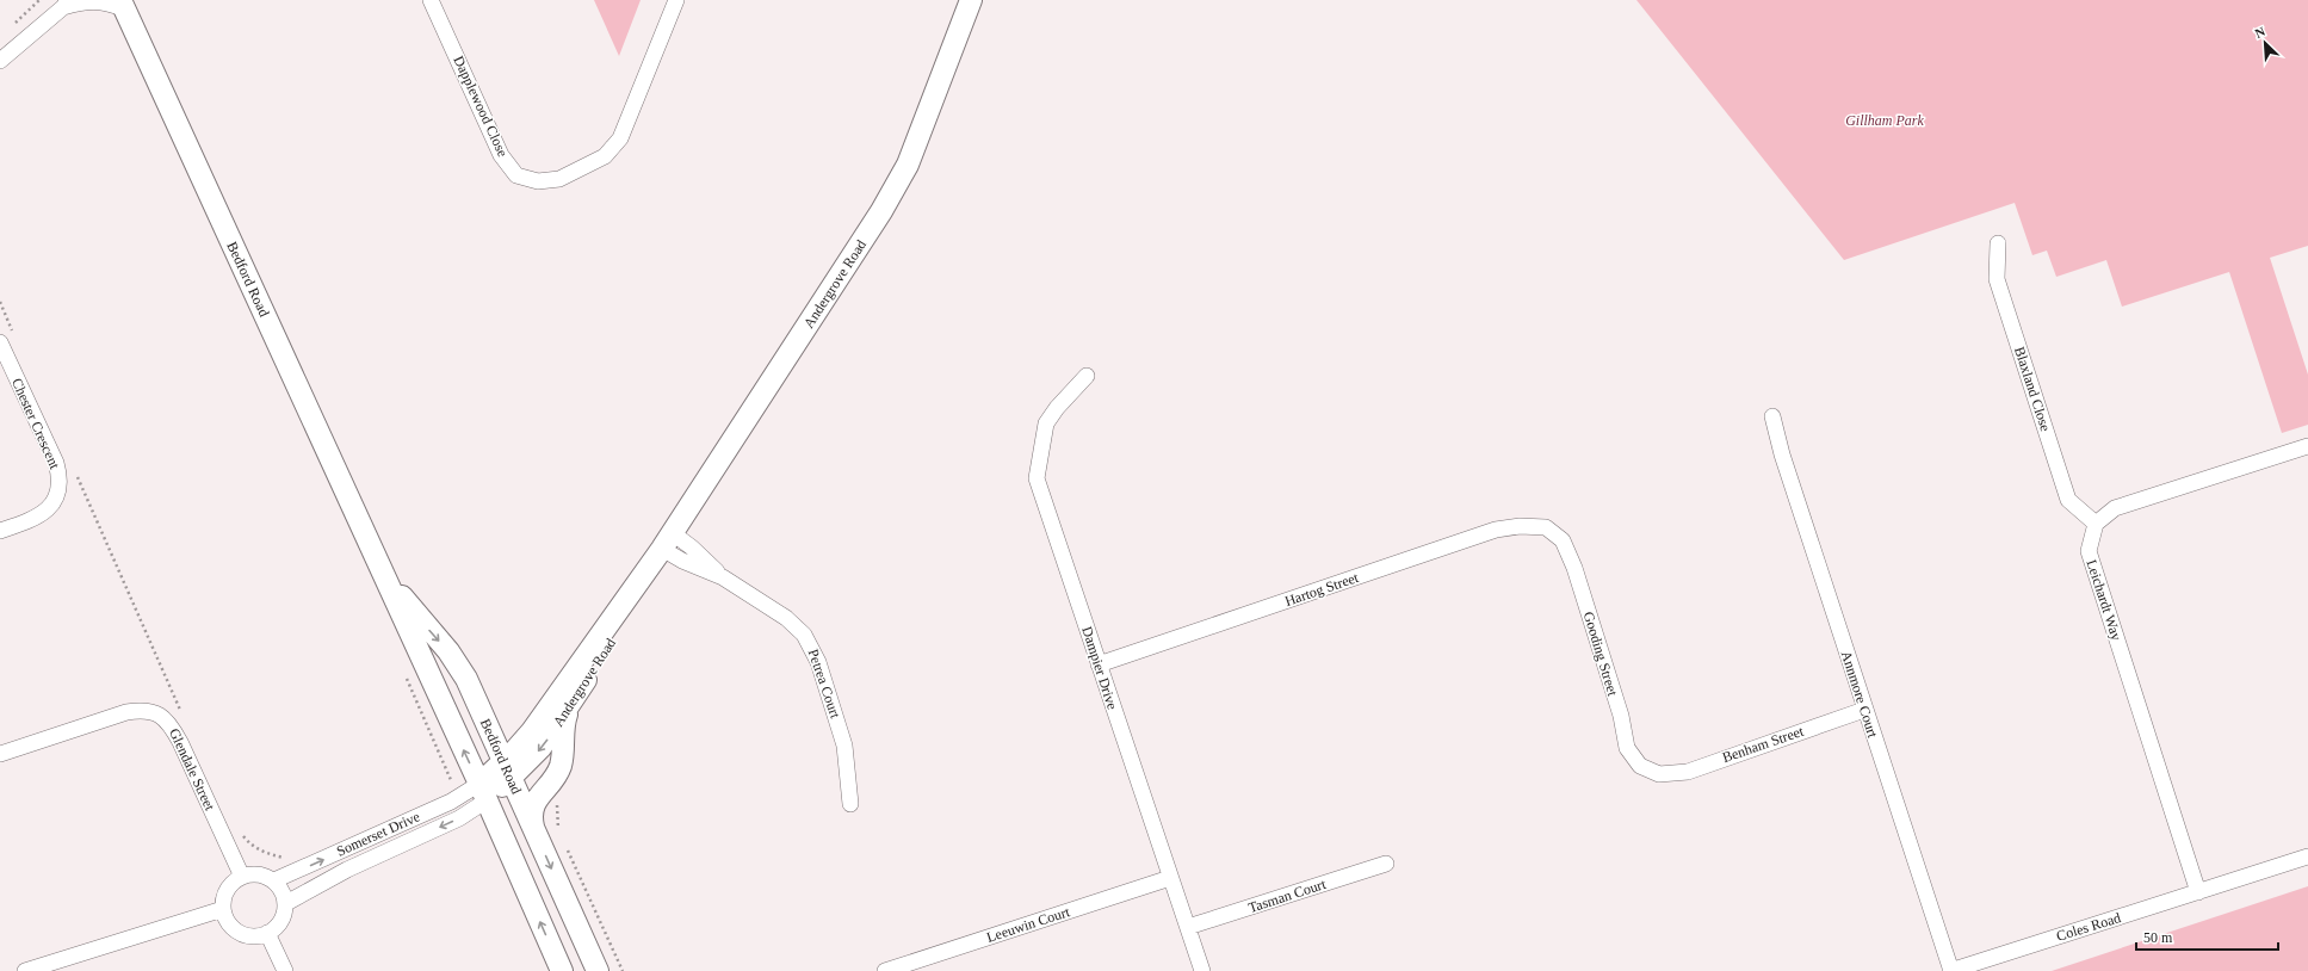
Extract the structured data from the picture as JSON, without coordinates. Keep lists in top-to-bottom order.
{
  "streets": {
    "street": [
      "Dapplewood Close",
      "Bedford Road",
      "Andergrove Road",
      "Blaxland Close",
      "Chester Crescent",
      "Hartog Street",
      "Leichardt Way",
      "Gooding Street",
      "Dampier Drive",
      "Petrea Court",
      "Annmore Court",
      "Benham Street",
      "Glendale Street",
      "Somerset Drive",
      "Tasman Court",
      "Leeuwin Court",
      "Coles Road"
    ]
  },
  "crossings": [
    ["Bedford Road", "Andergrove Road"],
    ["Bedford Road", "Somerset Drive"],
    ["Andergrove Road", "Petrea Court"],
    ["Andergrove Road", "Somerset Drive"],
    ["Blaxland Close", "Leichardt Way"],
    ["Hartog Street", "Gooding Street"],
    ["Hartog Street", "Dampier Drive"],
    ["Leichardt Way", "Coles Road"],
    ["Gooding Street", "Benham Street"],
    ["Dampier Drive", "Tasman Court"],
    ["Dampier Drive", "Leeuwin Court"],
    ["Annmore Court", "Benham Street"],
    ["Annmore Court", "Coles Road"],
    ["Glendale Street", "Somerset Drive"]
  ],
  "parks": ["Gillham Park"],
  "scale_bar": "50 m",
  "north": "top left"
}
